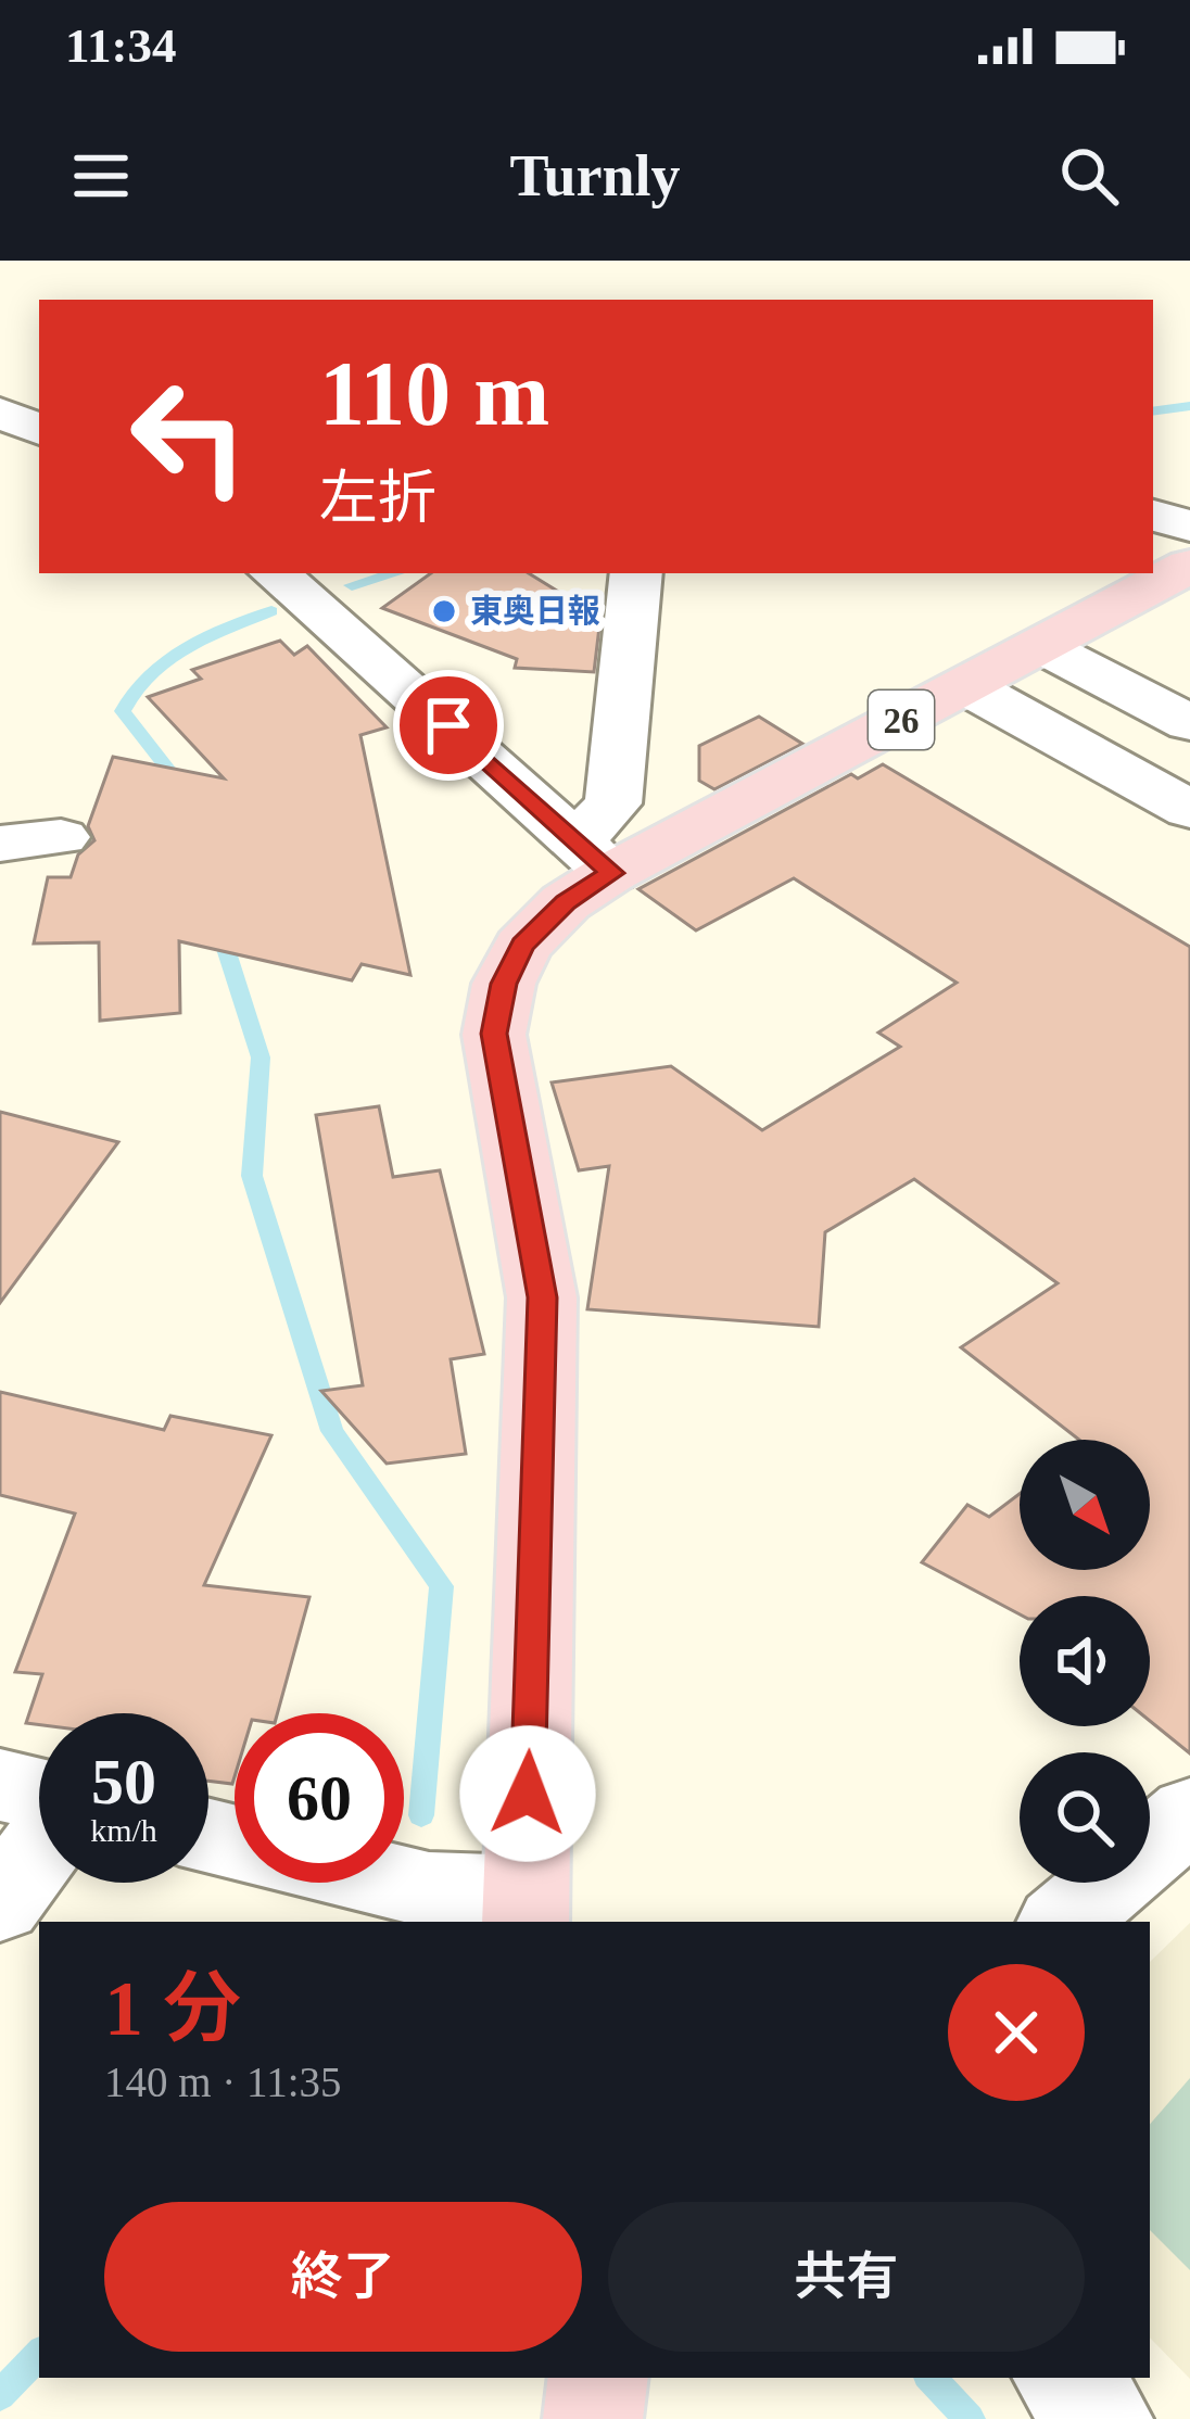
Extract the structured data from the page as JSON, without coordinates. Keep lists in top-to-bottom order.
{
  "streets": {
    "main road": ["26"]
  },
  "places": ["東奥日報"],
  "north": "bottom right",
  "page": {
    "status": "11:34",
    "header": "Turnly",
    "turn": ["110 m", "左折"],
    "speed": "50 km/h",
    "limit": "60",
    "heading": ["1 分", "140 m · 11:35"],
    "buttons": ["終了", "共有"]
  }
}
